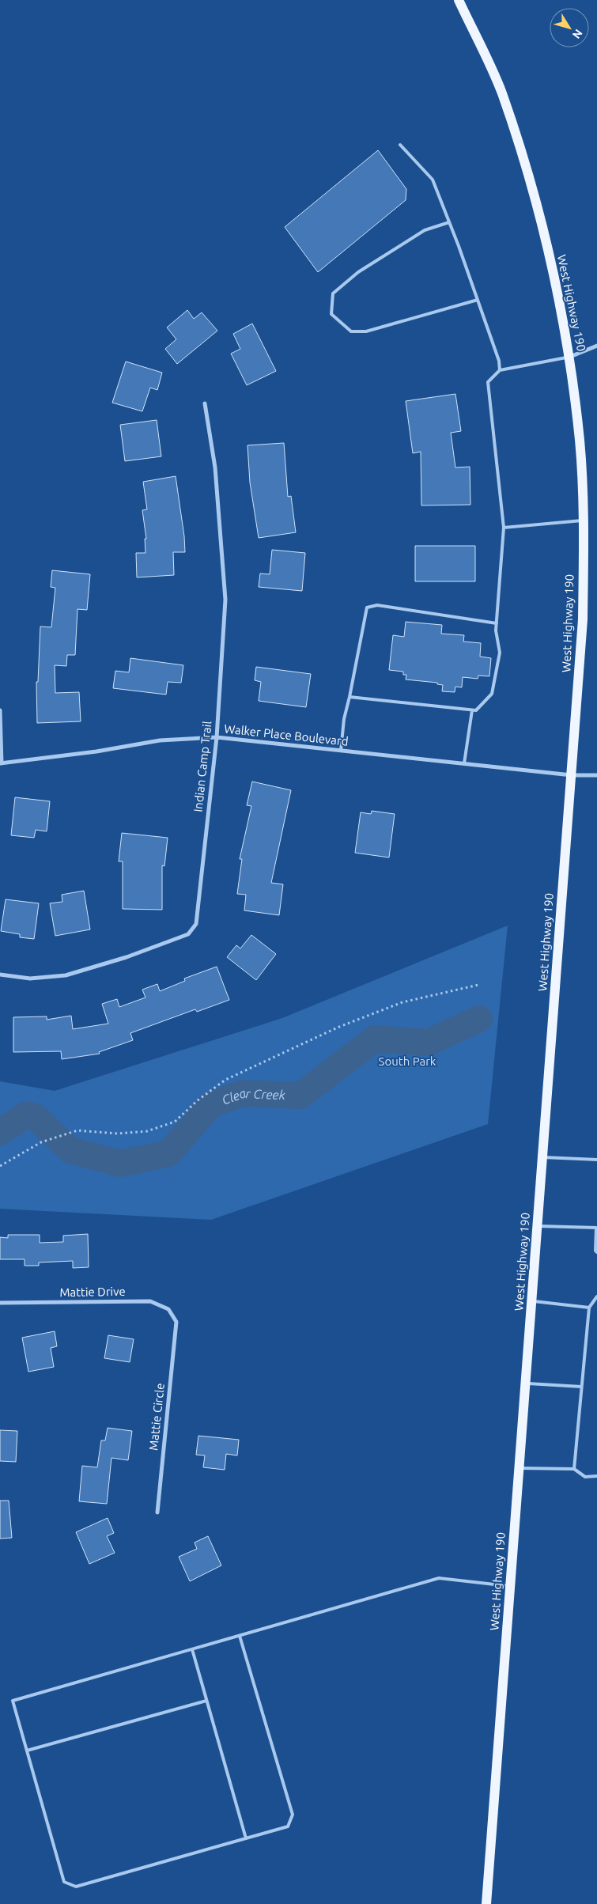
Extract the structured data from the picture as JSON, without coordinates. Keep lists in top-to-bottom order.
{
  "streets": {
    "main road": ["West Highway 190"],
    "street": [
      "Walker Place Boulevard",
      "Indian Camp Trail",
      "Mattie Drive",
      "Mattie Circle"
    ]
  },
  "crossings": [
    ["West Highway 190", "Walker Place Boulevard"],
    ["Walker Place Boulevard", "Indian Camp Trail"],
    ["Mattie Drive", "Mattie Circle"]
  ],
  "water": ["Clear Creek"],
  "parks": ["South Park"],
  "north": "bottom right"
}
